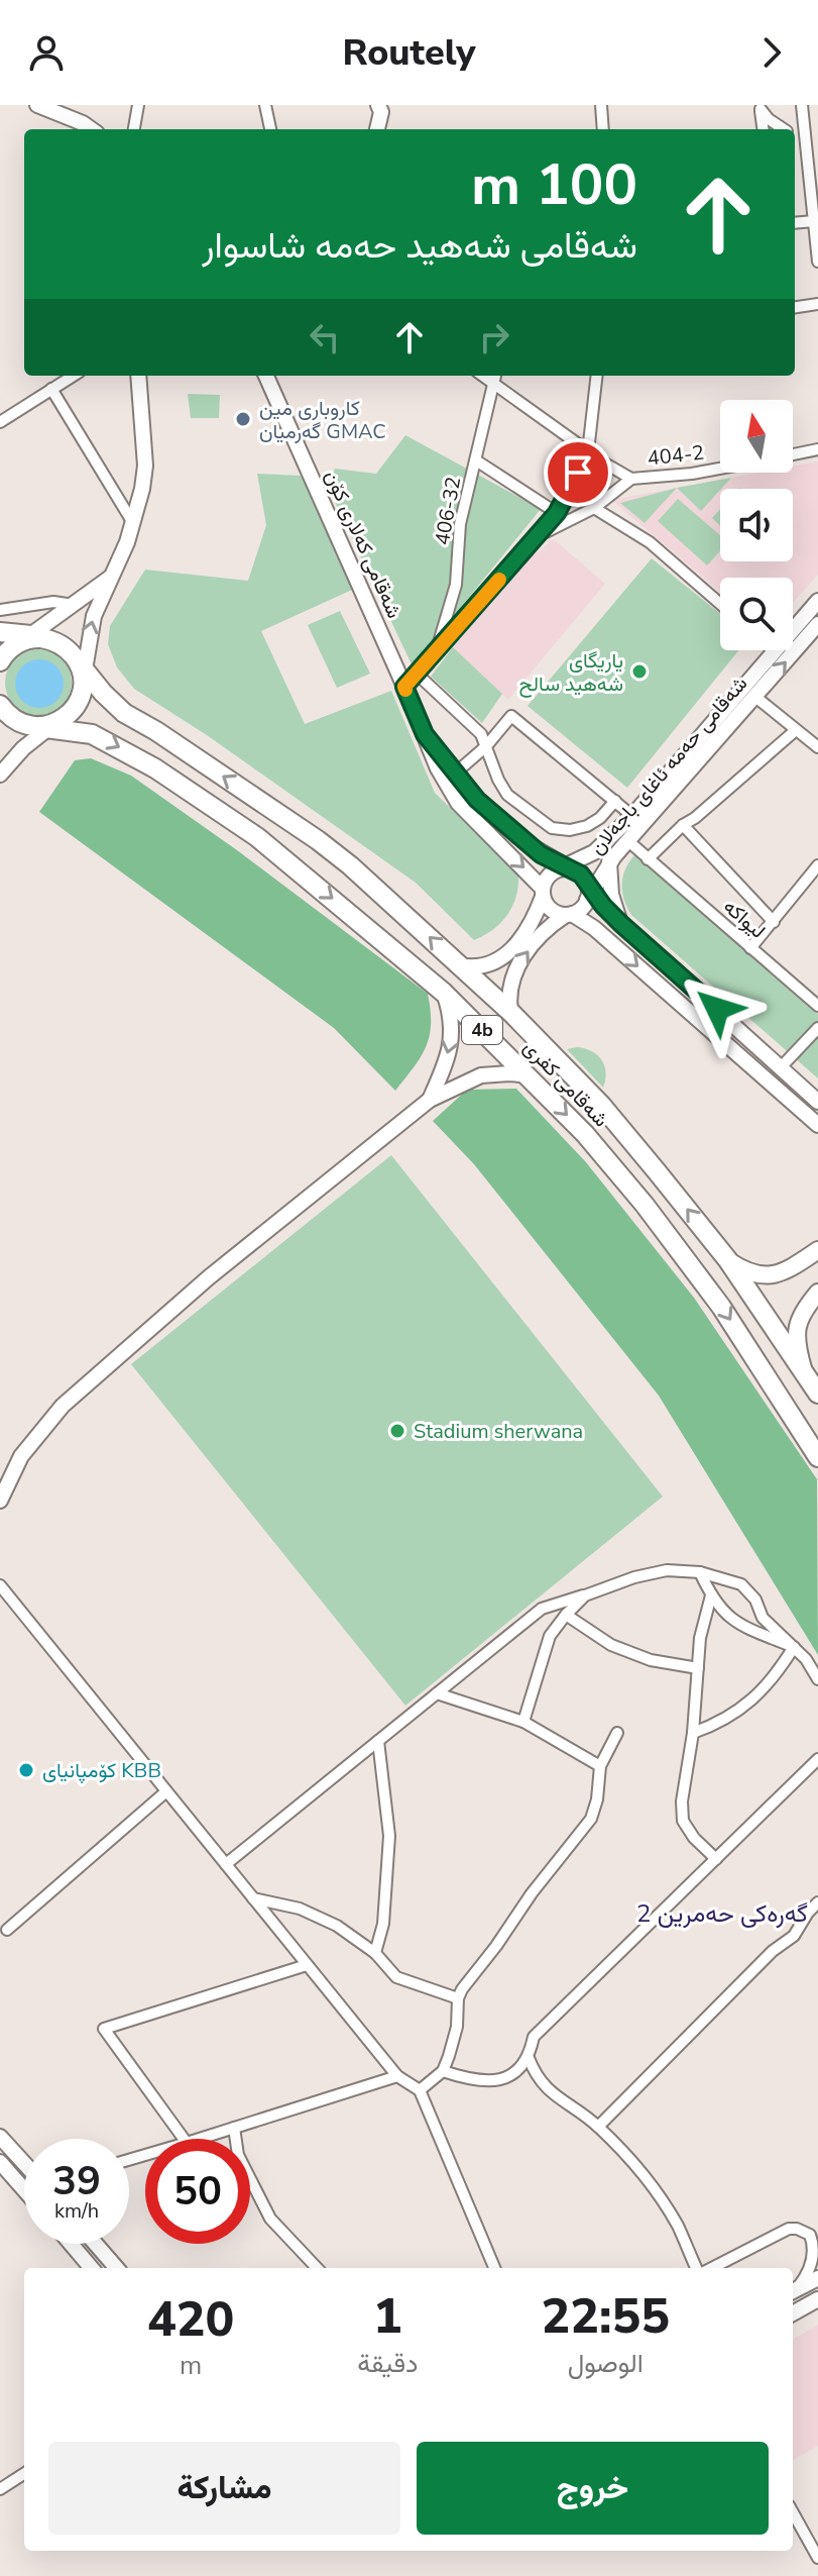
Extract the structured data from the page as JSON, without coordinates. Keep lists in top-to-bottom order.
{
  "streets": {
    "highway": ["4b", "شەقامی کفری"],
    "main road": ["شەقامی کەلاری کۆن", "شەقامی حەمە ئاغای باجەلان"],
    "street": ["404-2", "406-32", "لیواکە"]
  },
  "crossings": [
    ["404-2", "406-32"],
    ["شەقامی حەمە ئاغای باجەلان", "لیواکە"]
  ],
  "districts": ["گەرەکی حەمرین 2"],
  "places": [
    "کاروباری مین گەرمیان GMAC",
    "یاریگای شەهید سالح",
    "Stadium sherwana",
    "کۆمپانیای KBB"
  ],
  "north": "top",
  "page": {
    "header": "Routely",
    "turn": ["100 m", "شەقامی شەهید حەمە شاسوار"],
    "speed": "39 km/h",
    "limit": "50",
    "eta": [
      "22:55",
      "الوصول",
      "1",
      "دقيقة",
      "420",
      "m"
    ],
    "buttons": ["خروج", "مشاركة"]
  }
}
